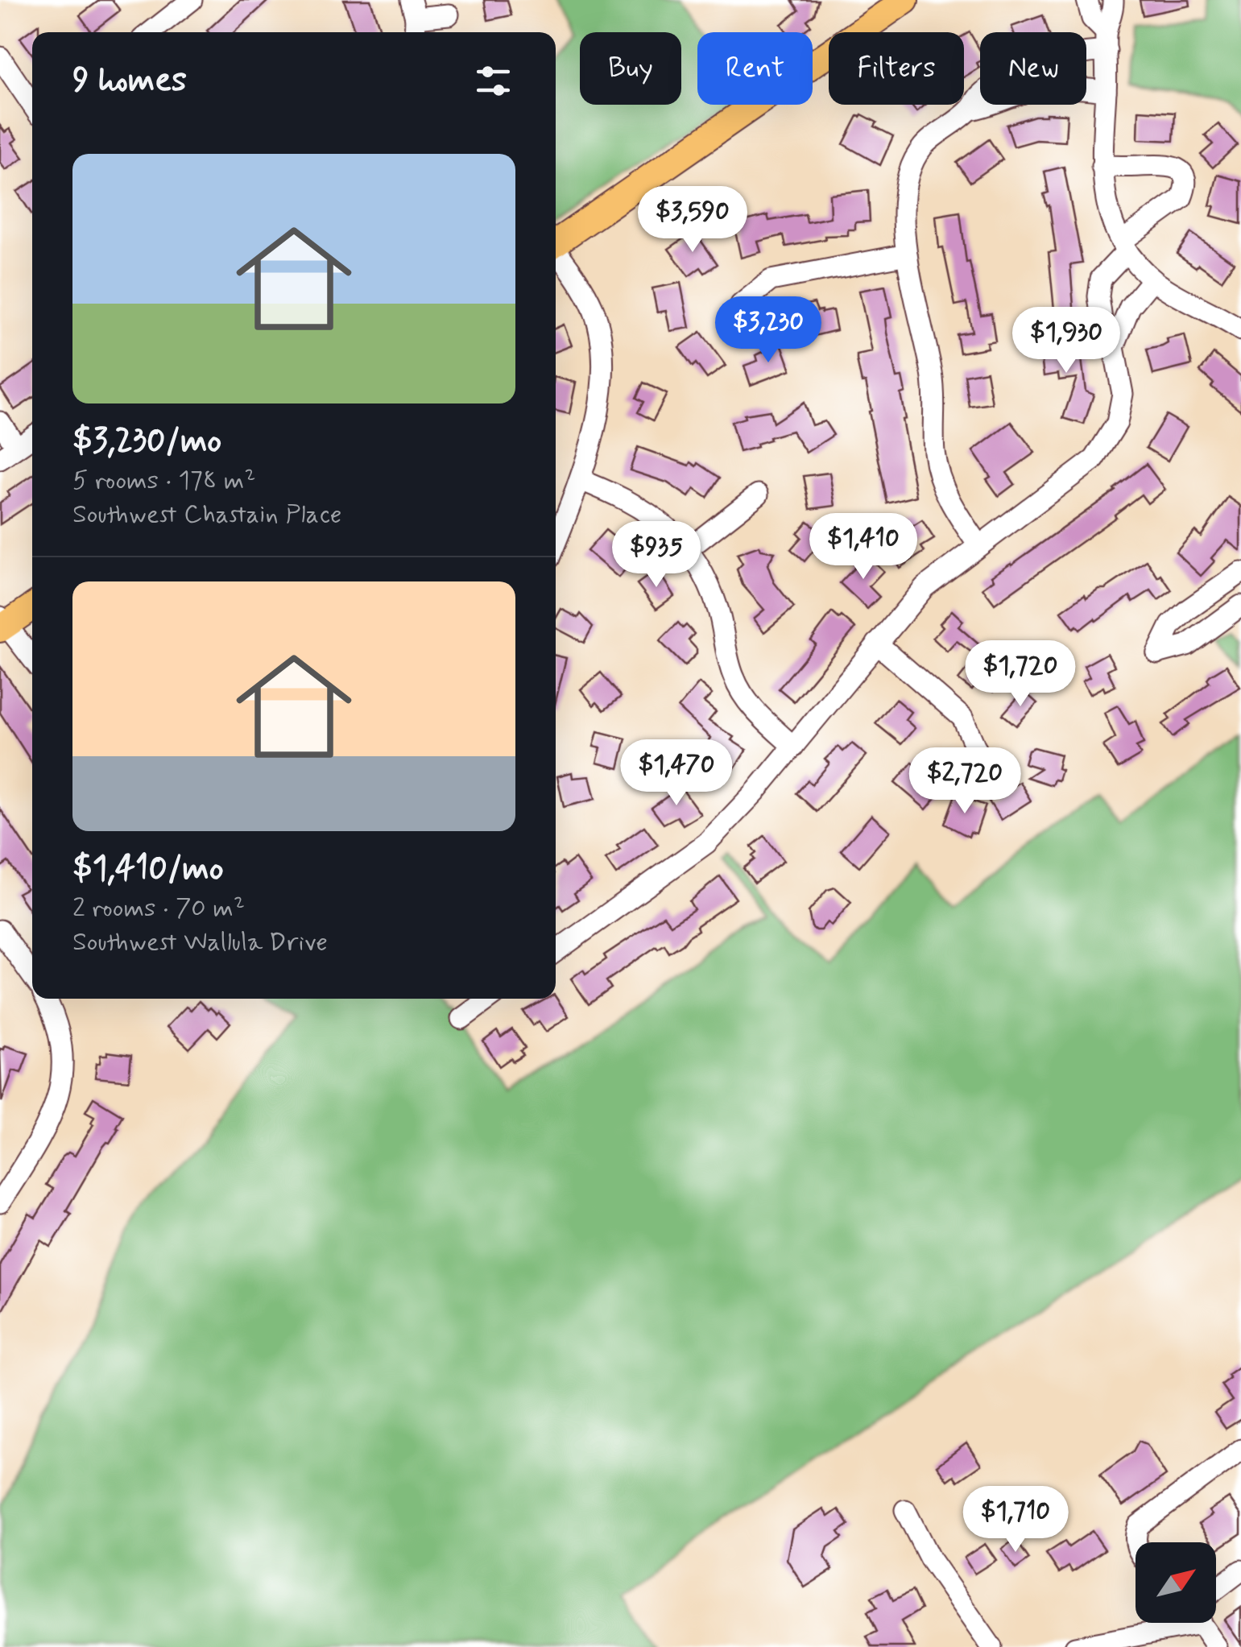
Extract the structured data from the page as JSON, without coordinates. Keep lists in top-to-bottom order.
{
  "north": "top right",
  "page": {
    "chip": [
      "Buy",
      "Rent",
      "Filters",
      "New"
    ],
    "heading": "9 homes",
    "list": [
      {
        "name": "$3,230/mo",
        "note": "5 rooms · 178 m² · Southwest Chastain Place"
      },
      {
        "name": "$1,410/mo",
        "note": "2 rooms · 70 m² · Southwest Wallula Drive"
      }
    ],
    "price": [
      "$3,590",
      "$3,230",
      "$1,930",
      "$1,410",
      "$935",
      "$1,720",
      "$1,470",
      "$2,720",
      "$1,710"
    ]
  }
}
